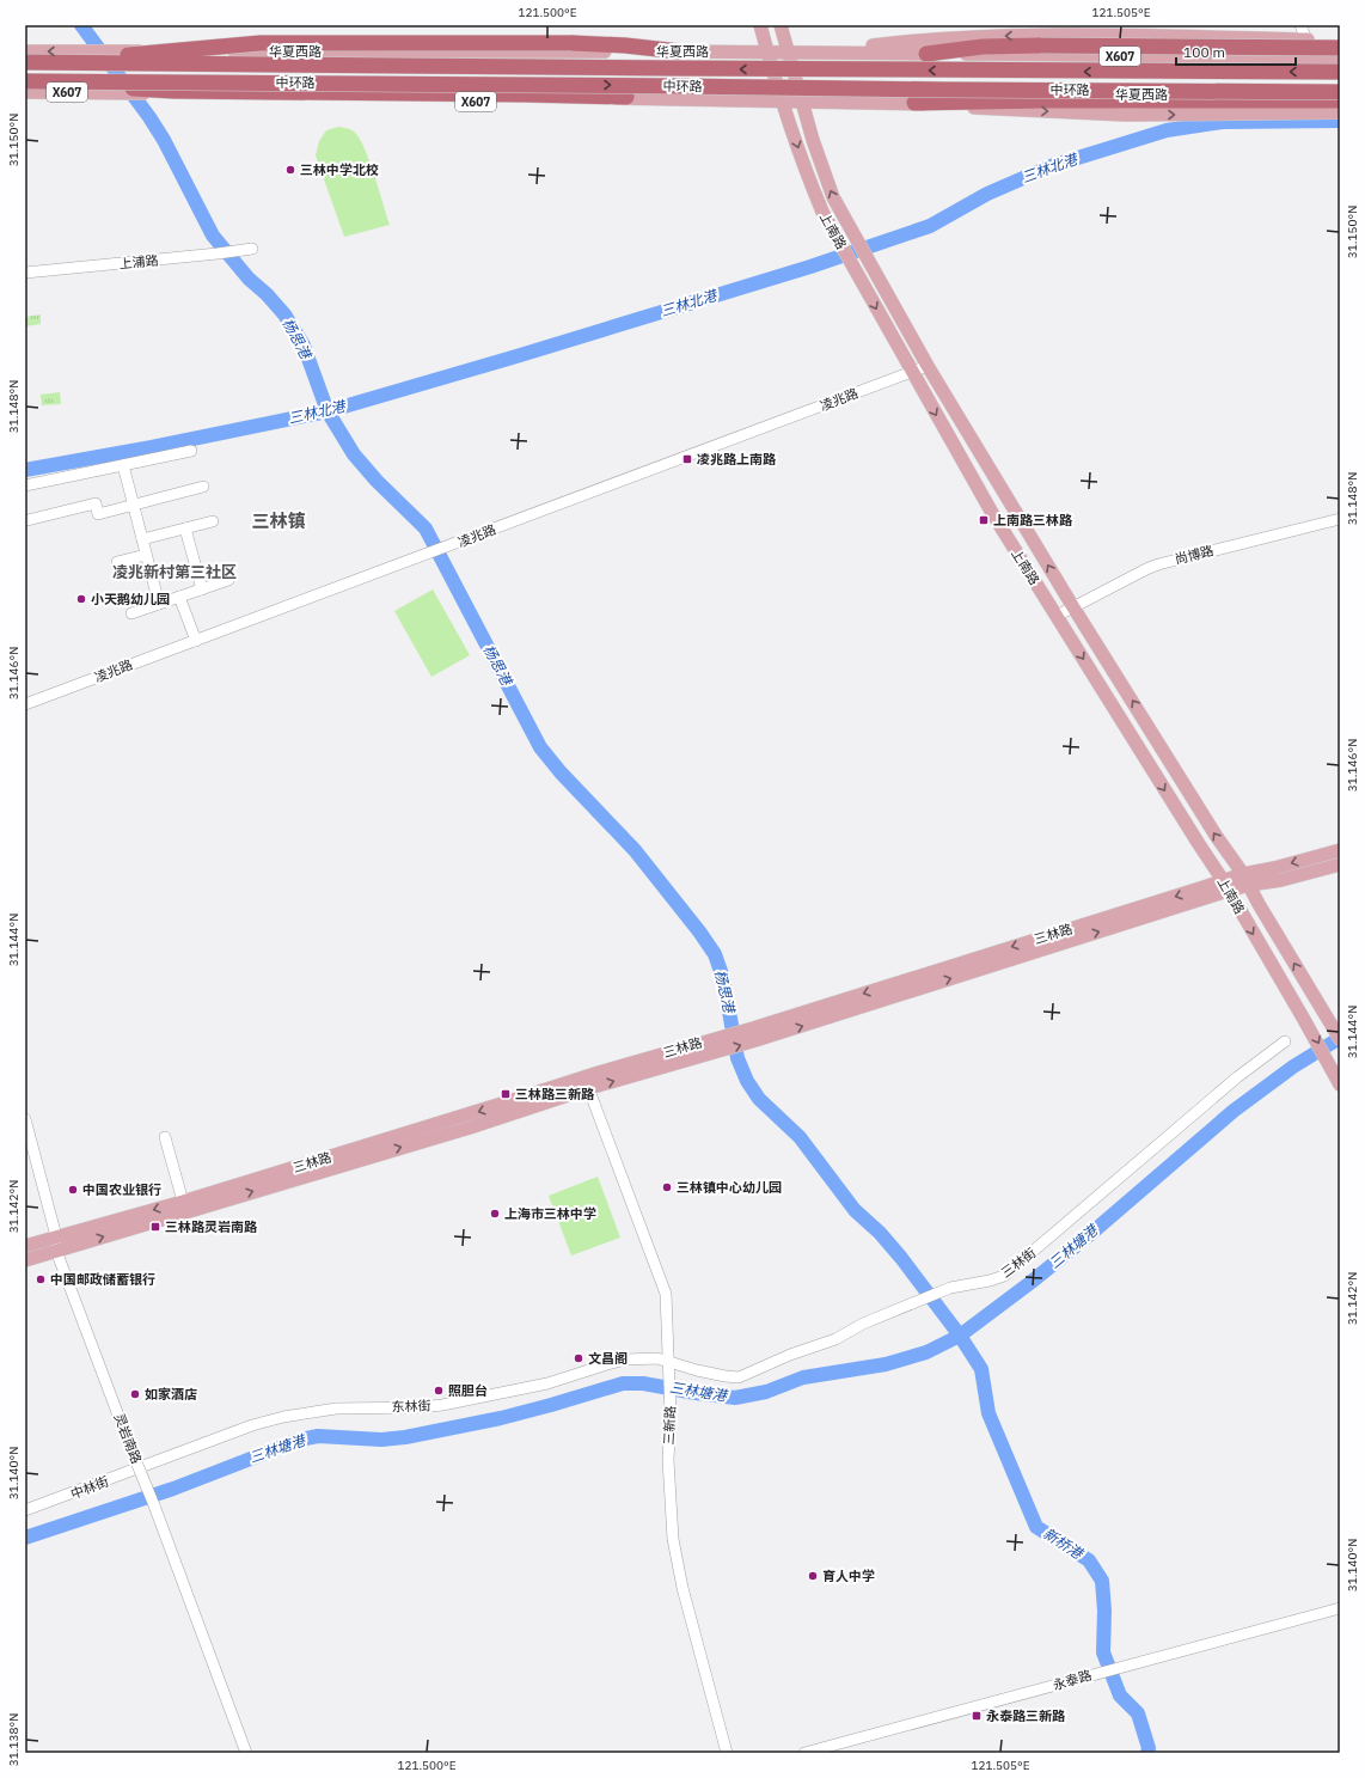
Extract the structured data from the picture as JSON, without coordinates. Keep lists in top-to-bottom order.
{
  "streets": {
    "highway": ["中环路"],
    "main road": [
      "华夏西路",
      "X607",
      "上南路",
      "三林路"
    ],
    "street": [
      "上浦路",
      "凌兆路",
      "尚博路",
      "三林街",
      "东林街",
      "三新路",
      "灵岩南路",
      "中林街",
      "永泰路"
    ]
  },
  "crossings": [
    ["华夏西路", "中环路"],
    ["华夏西路", "上南路"],
    ["上南路", "凌兆路"],
    ["上南路", "尚博路"],
    ["上南路", "三林路"],
    ["三林路", "三新路"],
    ["三林路", "灵岩南路"],
    ["三林街", "东林街"],
    ["三林街", "三新路"],
    ["东林街", "三新路"],
    ["东林街", "中林街"]
  ],
  "districts": ["三林镇", "凌兆新村第三社区"],
  "water": [
    "三林北港",
    "杨思港",
    "三林塘港",
    "新桥港"
  ],
  "places": {
    "other": [
      "三林中学北校",
      "小天鹅幼儿园",
      "三林镇中心幼儿园",
      "中国农业银行",
      "上海市三林中学",
      "中国邮政储蓄银行",
      "文昌阁",
      "照胆台",
      "如家酒店",
      "育人中学"
    ],
    "transit": [
      "凌兆路上南路",
      "上南路三林路",
      "三林路三新路",
      "三林路灵岩南路",
      "永泰路三新路"
    ]
  },
  "scale_bar": "100 m",
  "coordinates": [
    "121.500°E",
    "121.505°E",
    "31.150°N",
    "31.148°N",
    "31.146°N",
    "31.144°N",
    "31.142°N",
    "31.140°N",
    "31.138°N"
  ]
}
